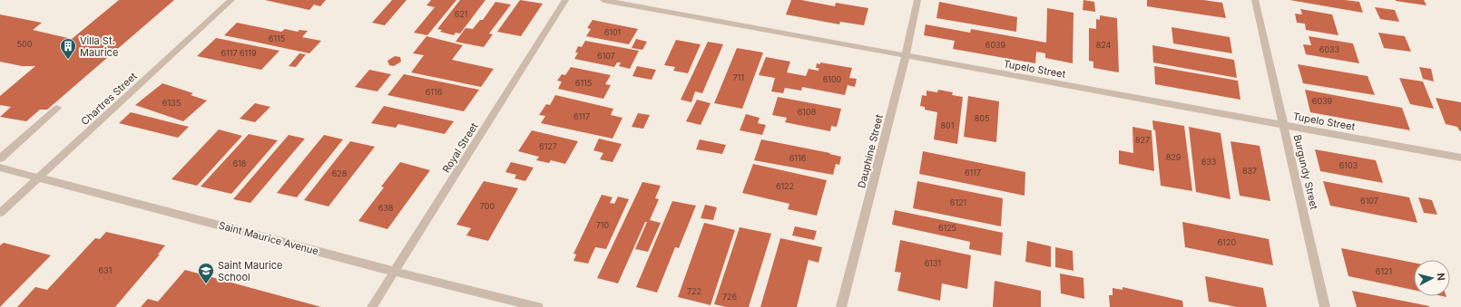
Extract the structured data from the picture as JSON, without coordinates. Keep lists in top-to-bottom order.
{
  "streets": {
    "street": [
      "Tupelo Street",
      "Chartres Street",
      "Royal Street",
      "Dauphine Street",
      "Burgundy Street",
      "Saint Maurice Avenue"
    ]
  },
  "crossings": [
    ["Tupelo Street", "Dauphine Street"],
    ["Tupelo Street", "Burgundy Street"],
    ["Chartres Street", "Saint Maurice Avenue"],
    ["Royal Street", "Saint Maurice Avenue"]
  ],
  "places": {
    "building": ["Villa St. Maurice"],
    "school or university": ["Saint Maurice School"]
  },
  "house_numbers": [
    "621",
    "6101",
    "6115",
    "500",
    "6039",
    "824",
    "6033",
    "6117 6119",
    "6107",
    "711",
    "6100",
    "6115",
    "6116",
    "6039",
    "6135",
    "6108",
    "6117",
    "805",
    "801",
    "827",
    "6127",
    "829",
    "6116",
    "833",
    "618",
    "6103",
    "837",
    "6117",
    "628",
    "6122",
    "6107",
    "6121",
    "700",
    "638",
    "710",
    "6125",
    "6120",
    "6131",
    "631",
    "6121",
    "722",
    "726"
  ],
  "north": "right"
}
